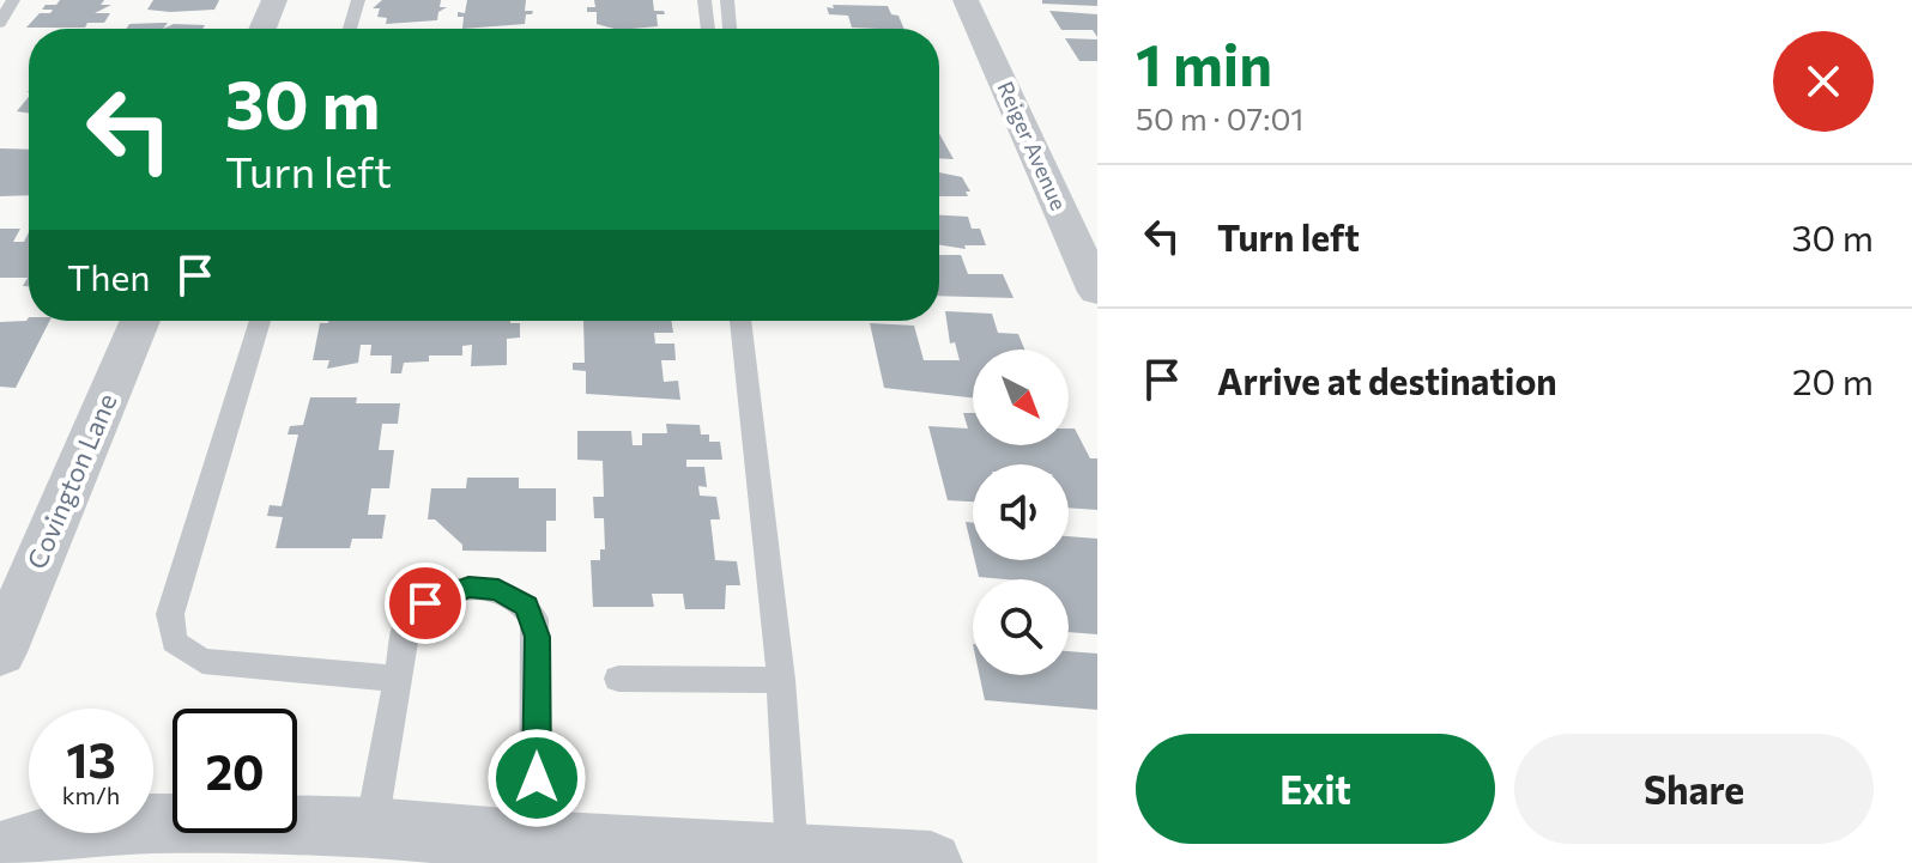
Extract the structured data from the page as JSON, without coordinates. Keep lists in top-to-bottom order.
{
  "streets": {
    "street": ["Reiger Avenue", "Covington Lane"]
  },
  "north": "bottom right",
  "page": {
    "heading": ["1 min", "50 m · 07:01"],
    "turn": ["30 m", "Turn left"],
    "list": [
      {
        "name": "Turn left",
        "value": "30 m"
      },
      {
        "name": "Arrive at destination",
        "value": "20 m"
      }
    ],
    "then": "Then",
    "speed": "13 km/h",
    "limit": "20",
    "buttons": ["Exit", "Share"]
  }
}
